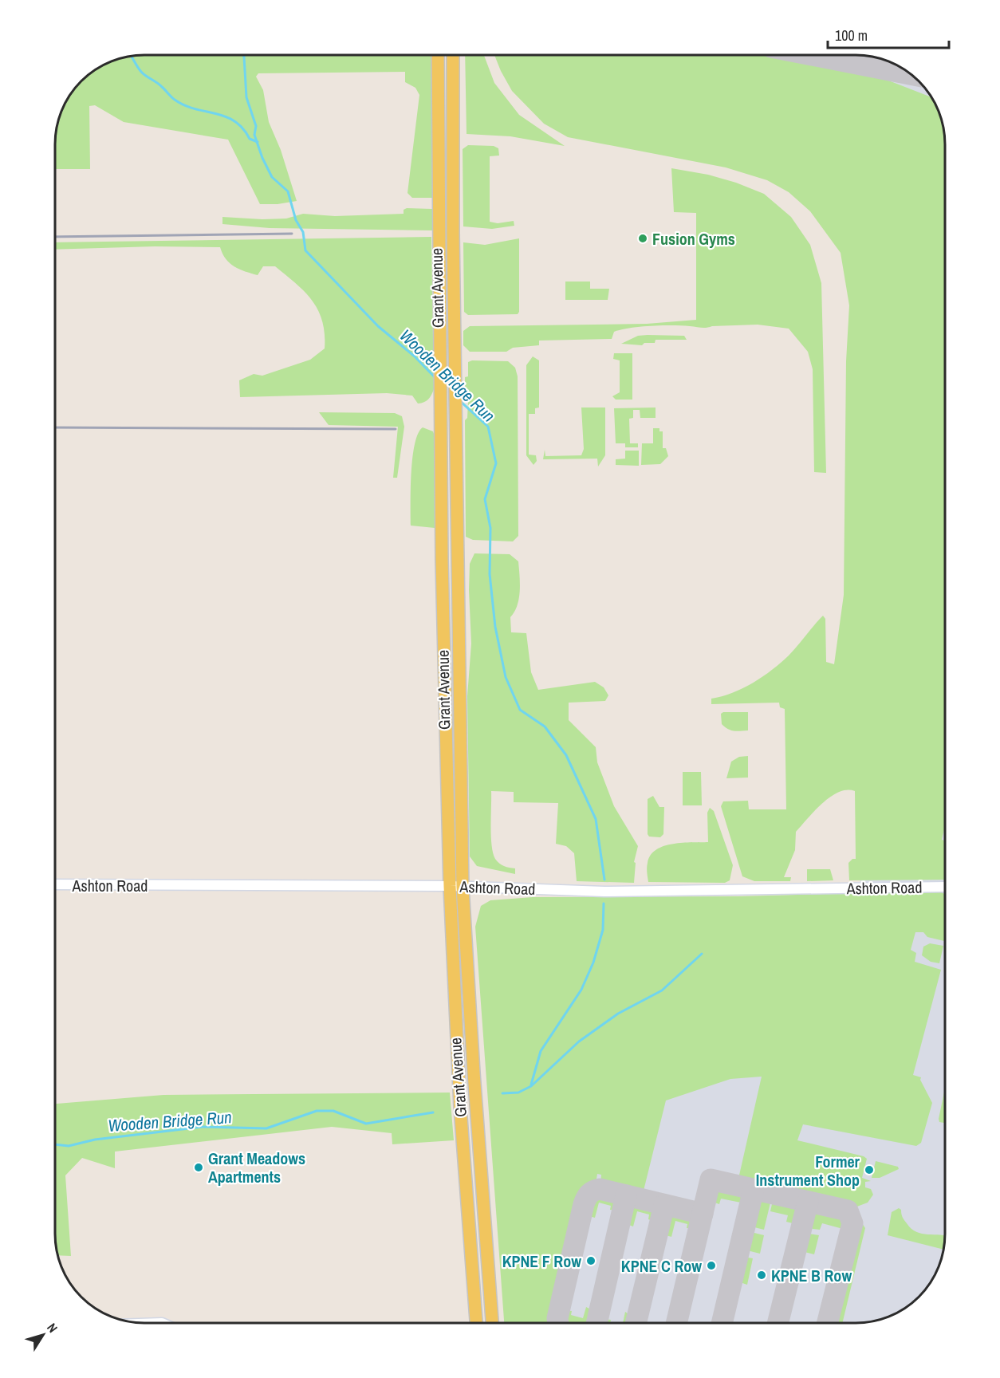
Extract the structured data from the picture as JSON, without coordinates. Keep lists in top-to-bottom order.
{
  "streets": {
    "main road": ["Grant Avenue"],
    "street": ["Ashton Road"]
  },
  "crossings": [
    ["Grant Avenue", "Ashton Road"]
  ],
  "water": ["Wooden Bridge Run"],
  "places": [
    "Fusion Gyms",
    "Grant Meadows Apartments",
    "Former Instrument Shop",
    "KPNE F Row",
    "KPNE C Row",
    "KPNE B Row"
  ],
  "scale_bar": "100 m",
  "north": "top right"
}
